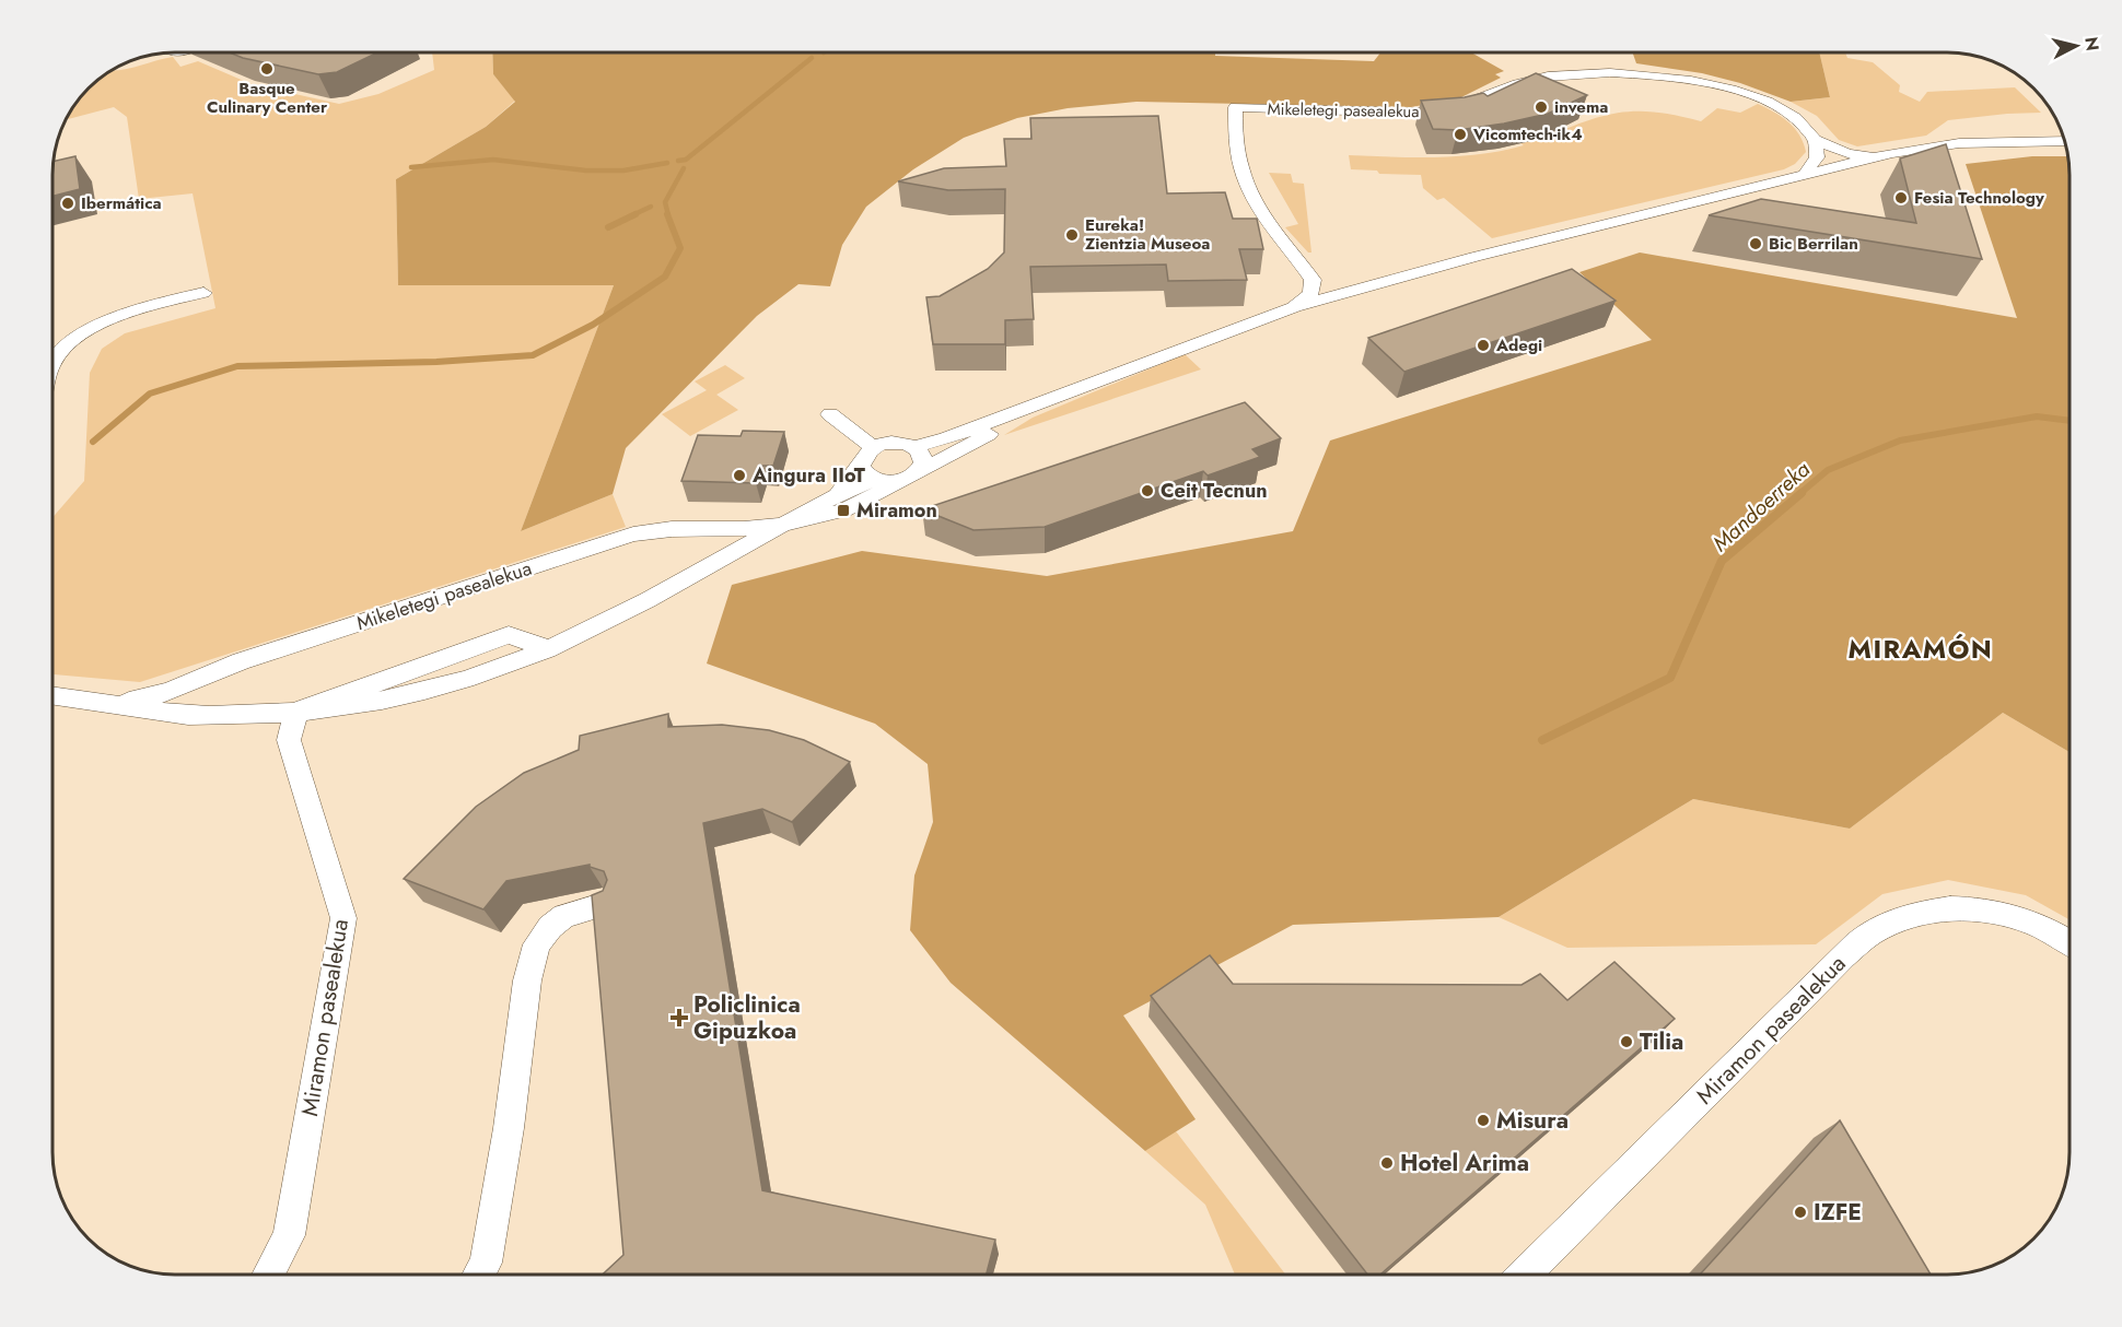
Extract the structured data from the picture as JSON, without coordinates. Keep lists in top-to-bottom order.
{
  "streets": {
    "street": ["Mikeletegi pasealekua", "Miramon pasealekua"]
  },
  "crossings": [
    ["Mikeletegi pasealekua", "Miramon pasealekua"]
  ],
  "districts": ["MIRAMÓN"],
  "water": ["Mandoerreka"],
  "places": {
    "other": [
      "Basque Culinary Center",
      "invema",
      "Vicomtech-ik4",
      "Fesia Technology",
      "Ibermática",
      "Eureka! Zientzia Museoa",
      "Bic Berrilan",
      "Adegi",
      "Aingura IIoT",
      "Ceit Tecnun",
      "Tilia",
      "Misura",
      "Hotel Arima",
      "IZFE"
    ],
    "transit": ["Miramon"],
    "health": ["Policlinica Gipuzkoa"]
  },
  "north": "right"
}
